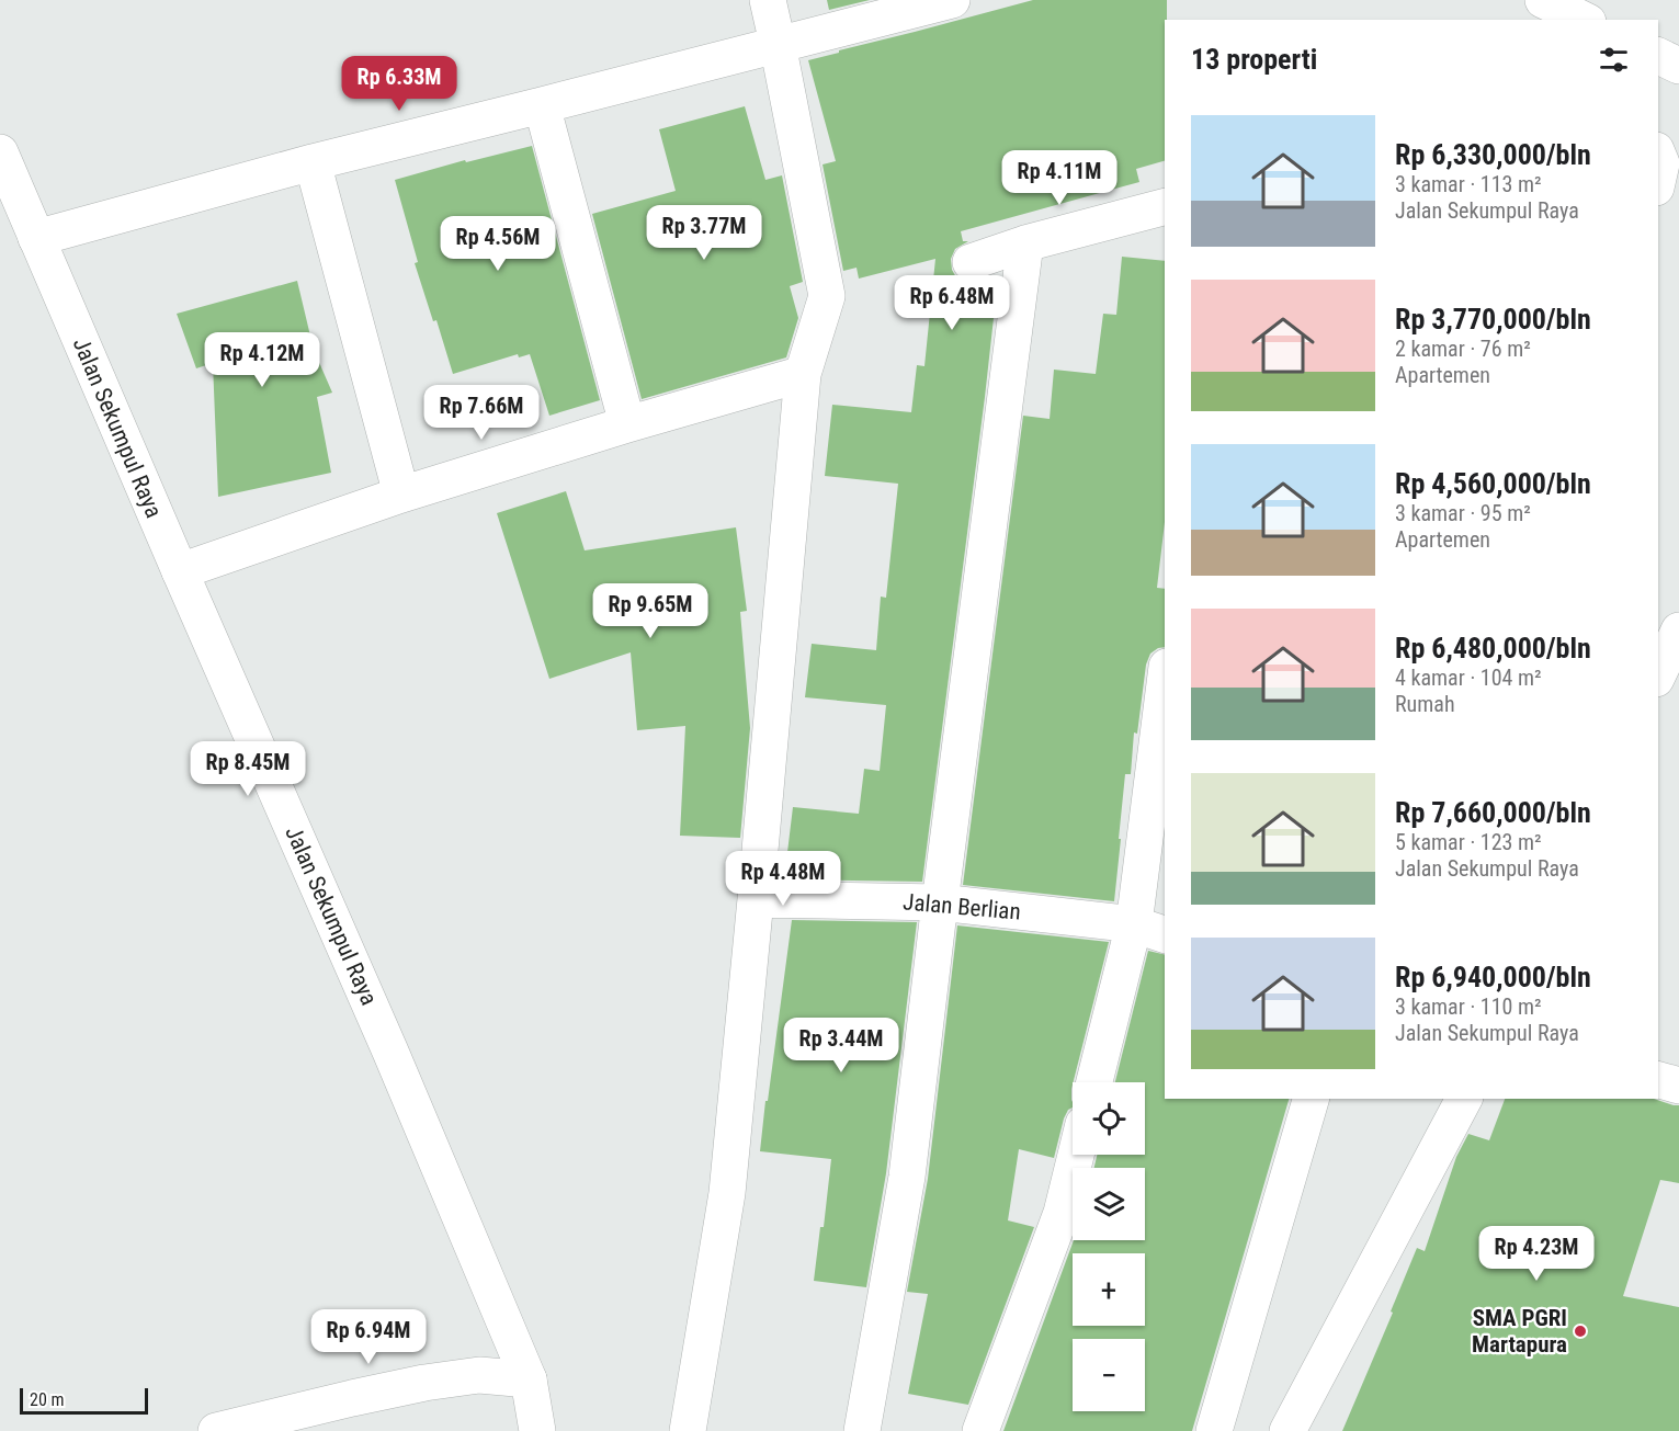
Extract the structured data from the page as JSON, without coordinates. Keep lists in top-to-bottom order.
{
  "streets": {
    "street": ["Jalan Sekumpul Raya", "Jalan Berlian"]
  },
  "places": ["SMA PGRI Martapura"],
  "scale_bar": "20 m",
  "page": {
    "heading": "13 properti",
    "price": [
      "Rp 6.33M",
      "Rp 4.11M",
      "Rp 3.77M",
      "Rp 4.56M",
      "Rp 6.48M",
      "Rp 4.12M",
      "Rp 7.66M",
      "Rp 9.65M",
      "Rp 8.45M",
      "Rp 4.48M",
      "Rp 3.44M",
      "Rp 4.23M",
      "Rp 6.94M"
    ],
    "list": [
      {
        "name": "Rp 6,330,000/bln",
        "note": "3 kamar · 113 m² · Jalan Sekumpul Raya"
      },
      {
        "name": "Rp 3,770,000/bln",
        "note": "2 kamar · 76 m² · Apartemen"
      },
      {
        "name": "Rp 4,560,000/bln",
        "note": "3 kamar · 95 m² · Apartemen"
      },
      {
        "name": "Rp 6,480,000/bln",
        "note": "4 kamar · 104 m² · Rumah"
      },
      {
        "name": "Rp 7,660,000/bln",
        "note": "5 kamar · 123 m² · Jalan Sekumpul Raya"
      },
      {
        "name": "Rp 6,940,000/bln",
        "note": "3 kamar · 110 m² · Jalan Sekumpul Raya"
      }
    ],
    "map_buttons": ["+", "−"],
    "scale": "20 m"
  }
}
